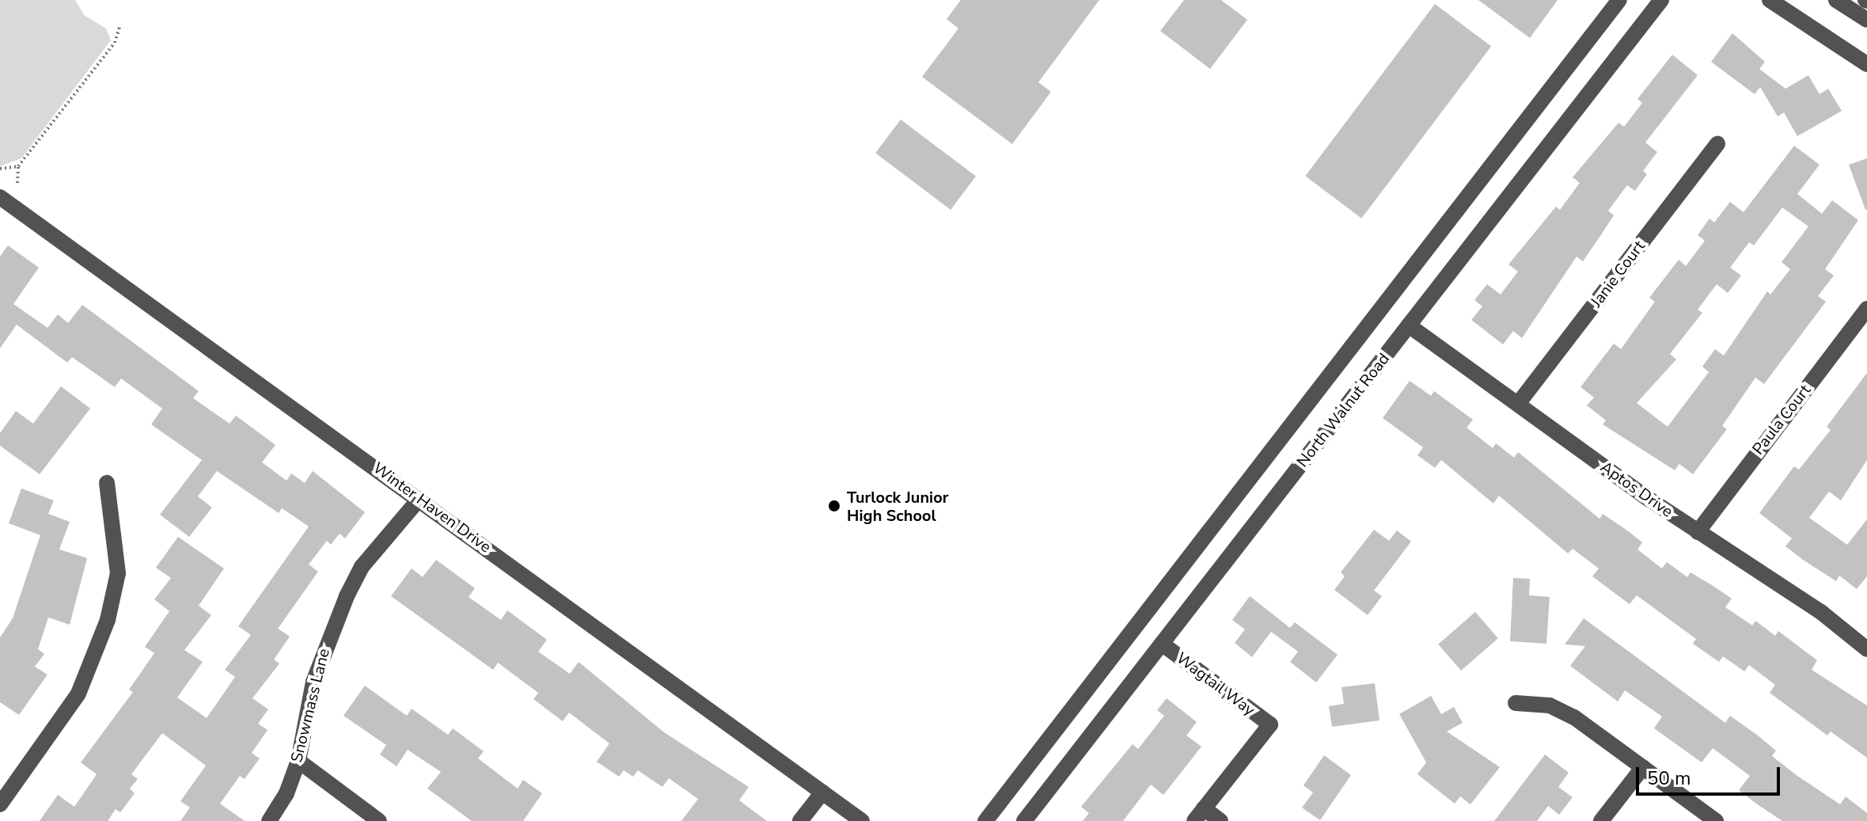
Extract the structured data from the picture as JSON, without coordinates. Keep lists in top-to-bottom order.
{
  "streets": {
    "street": [
      "Janie Court",
      "North Walnut Road",
      "Paula Court",
      "Aptos Drive",
      "Winter Haven Drive",
      "Wagtail Way",
      "Snowmass Lane"
    ]
  },
  "crossings": [
    ["Janie Court", "Aptos Drive"],
    ["North Walnut Road", "Aptos Drive"],
    ["North Walnut Road", "Wagtail Way"],
    ["Paula Court", "Aptos Drive"],
    ["Winter Haven Drive", "Snowmass Lane"]
  ],
  "places": ["Turlock Junior High School"],
  "scale_bar": "50 m"
}
